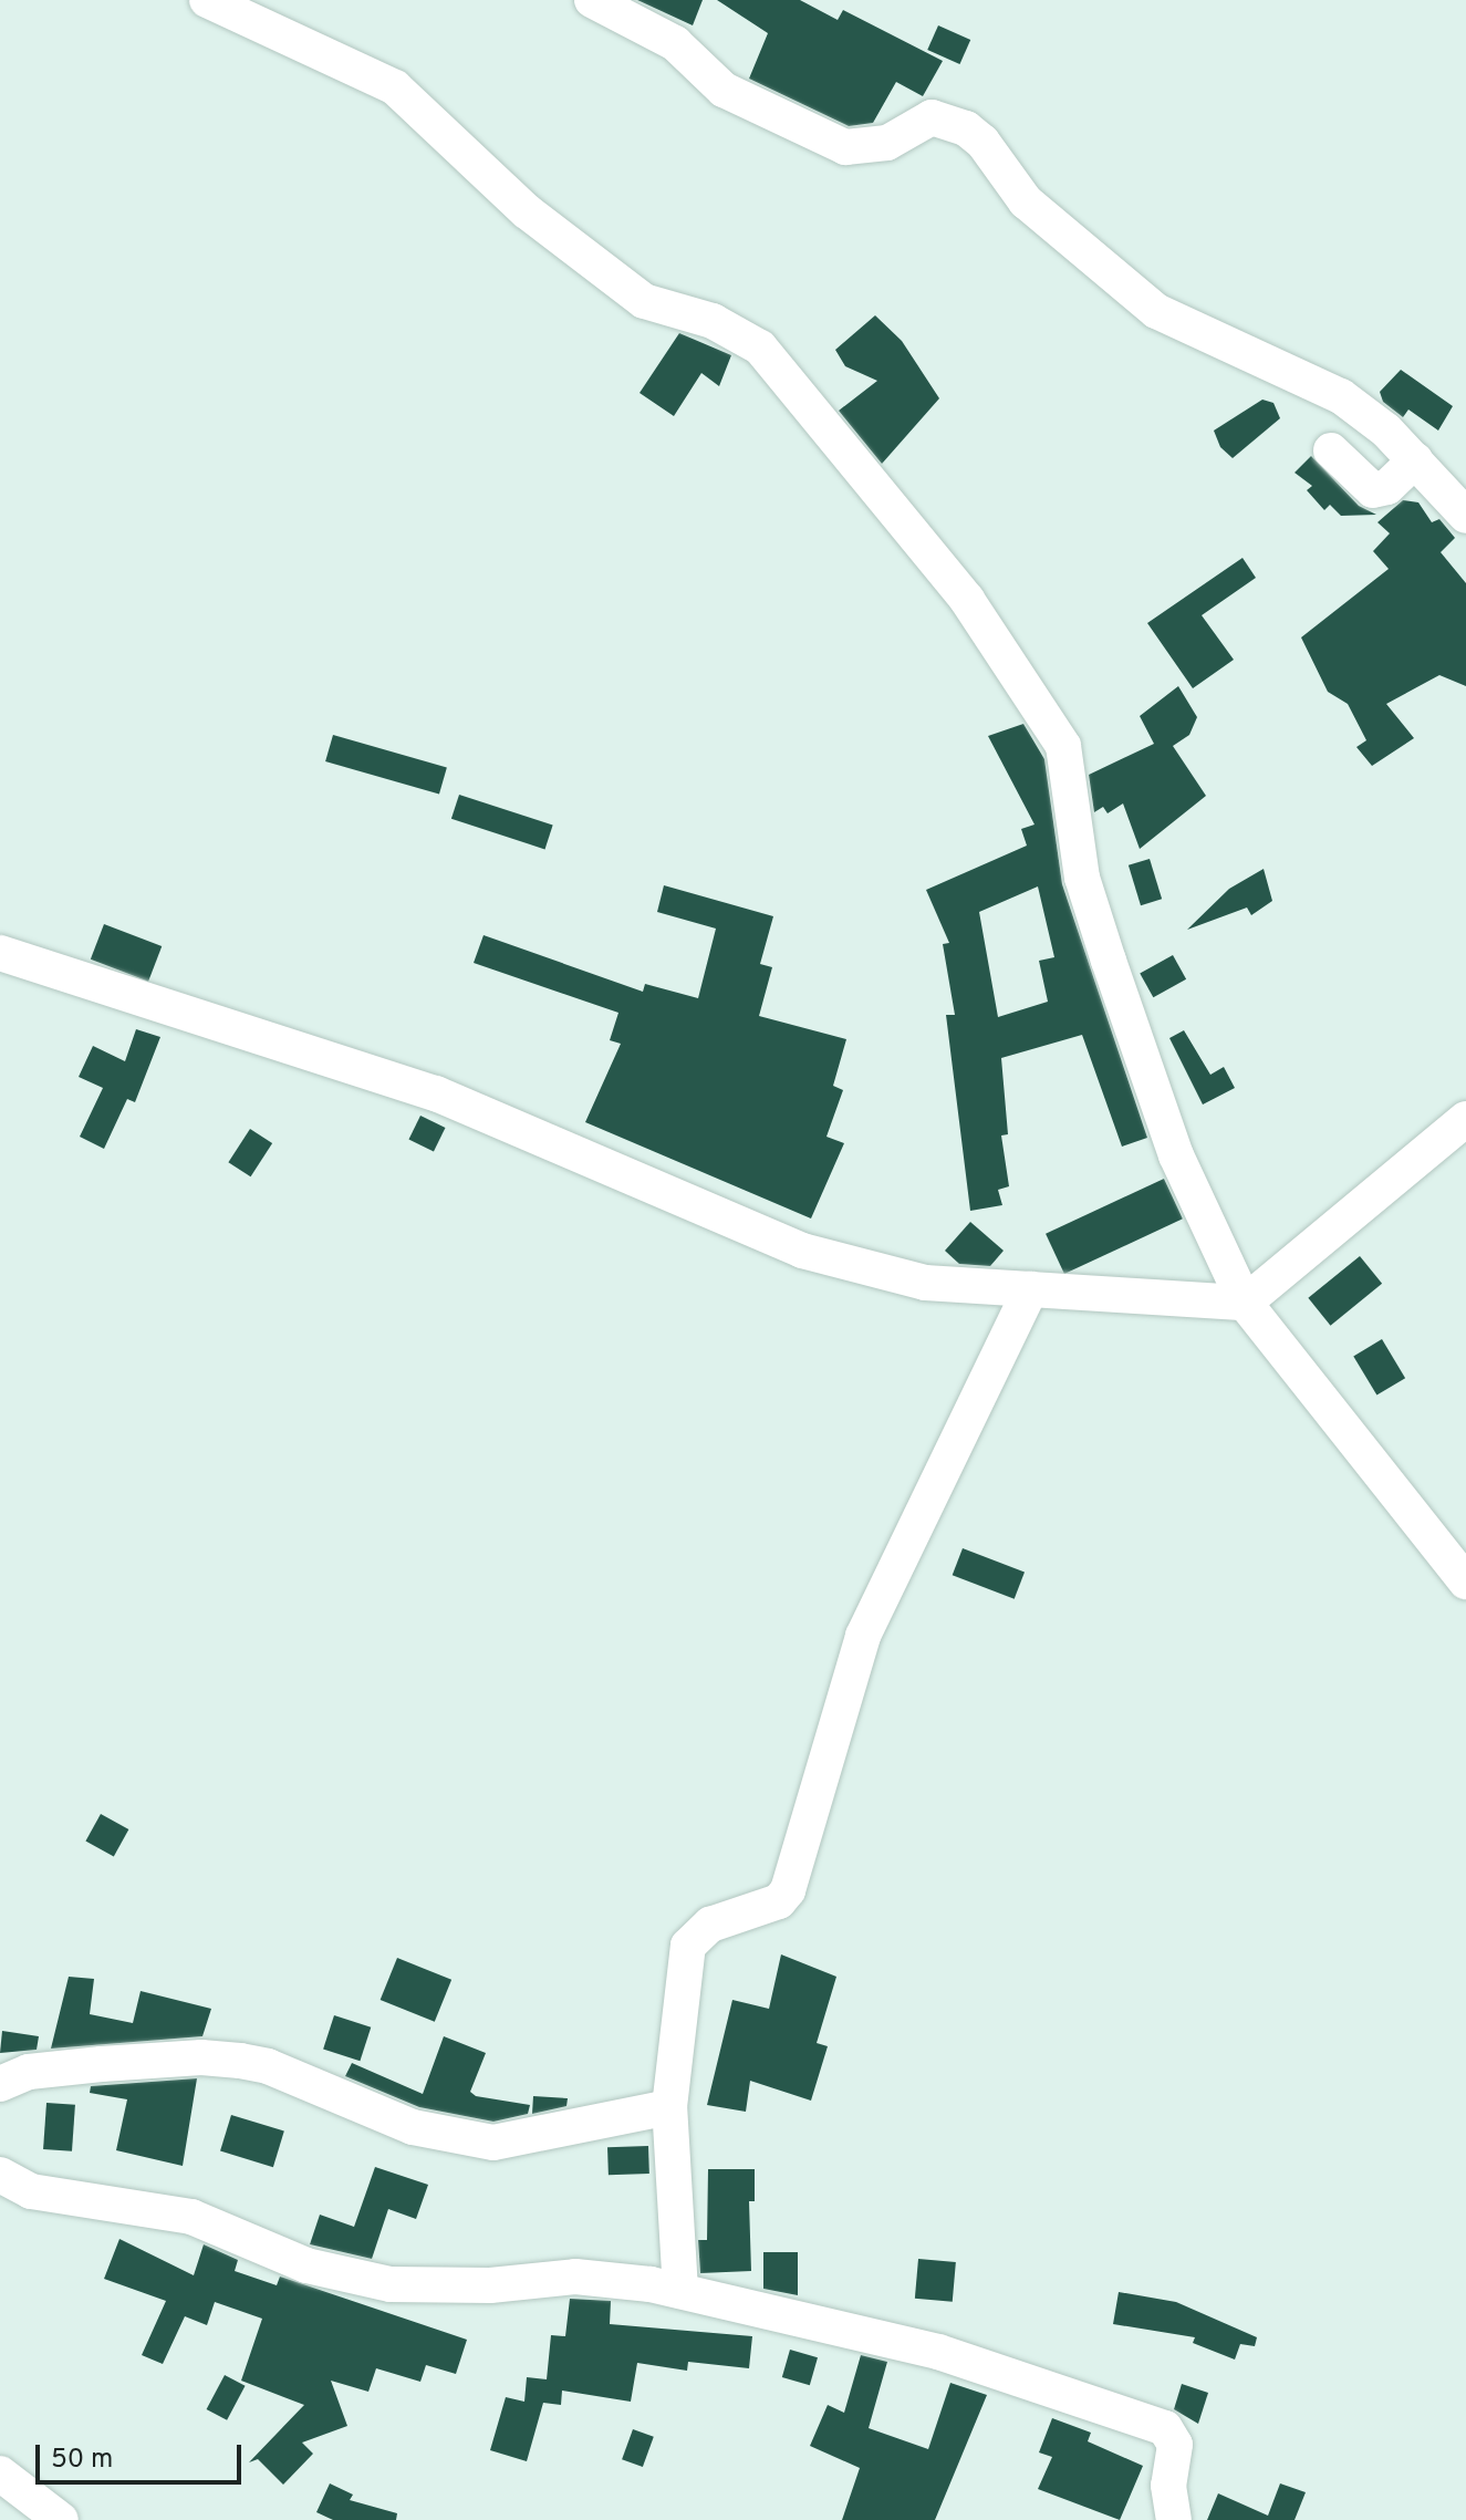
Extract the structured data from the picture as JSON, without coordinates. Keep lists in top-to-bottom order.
{
  "scale_bar": "50 m"
}
